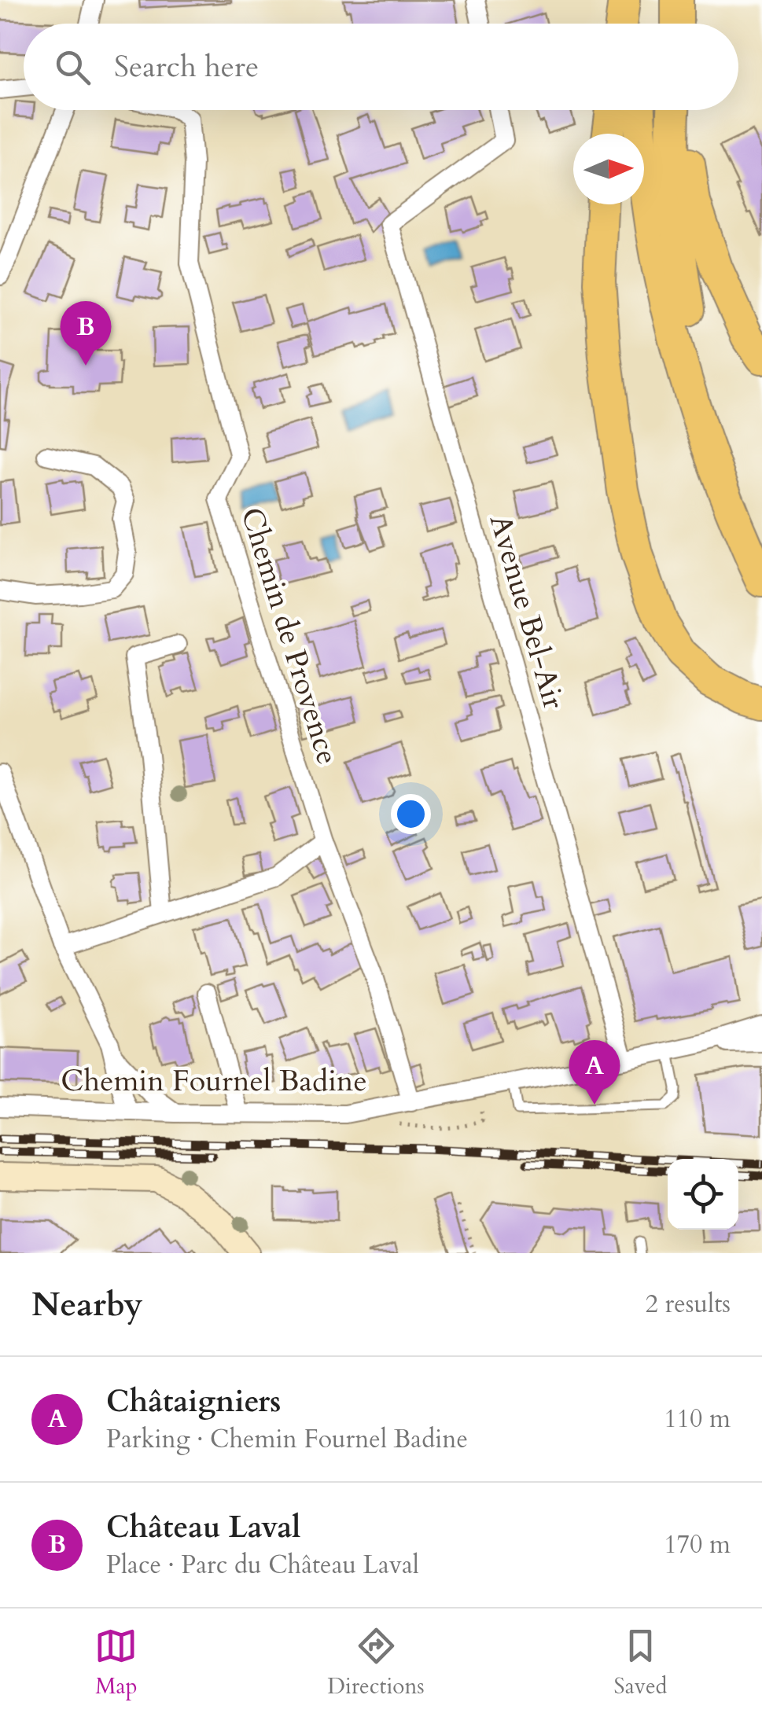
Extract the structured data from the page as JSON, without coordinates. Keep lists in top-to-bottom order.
{
  "streets": {
    "street": ["Avenue Bel-Air", "Chemin de Provence", "Chemin Fournel Badine"]
  },
  "crossings": [
    ["Avenue Bel-Air", "Chemin Fournel Badine"],
    ["Chemin de Provence", "Chemin Fournel Badine"]
  ],
  "north": "right",
  "page": {
    "search": "Search here",
    "pins": ["B", "A"],
    "heading": ["Nearby", "2 results"],
    "list": [
      {
        "mark": "A",
        "name": "Châtaigniers",
        "note": "Parking · Chemin Fournel Badine",
        "value": "110 m"
      },
      {
        "mark": "B",
        "name": "Château Laval",
        "note": "Place · Parc du Château Laval",
        "value": "170 m"
      }
    ],
    "nav": ["Map", "Directions", "Saved"]
  }
}
